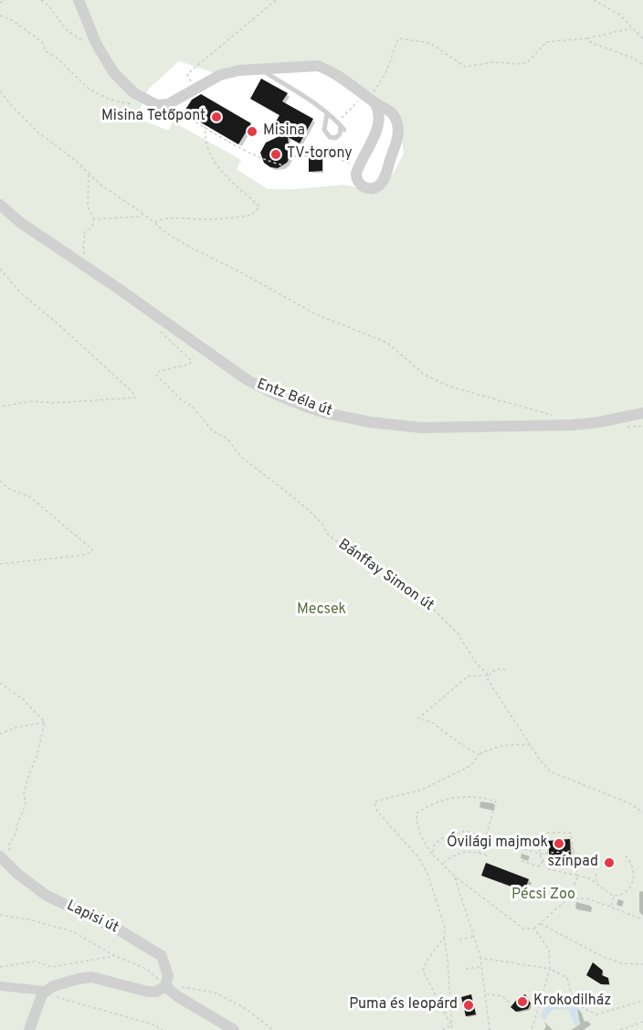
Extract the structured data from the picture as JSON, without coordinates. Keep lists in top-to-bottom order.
{
  "streets": {
    "street": ["Entz Béla út", "Lapisi út"],
    "path": ["Bánffay Simon út"]
  },
  "parks": ["Mecsek", "Pécsi Zoo"],
  "places": [
    "Misina Tetőpont",
    "Misina",
    "TV-torony",
    "Óvilági majmok",
    "színpad",
    "Krokodilház",
    "Puma és leopárd"
  ]
}
